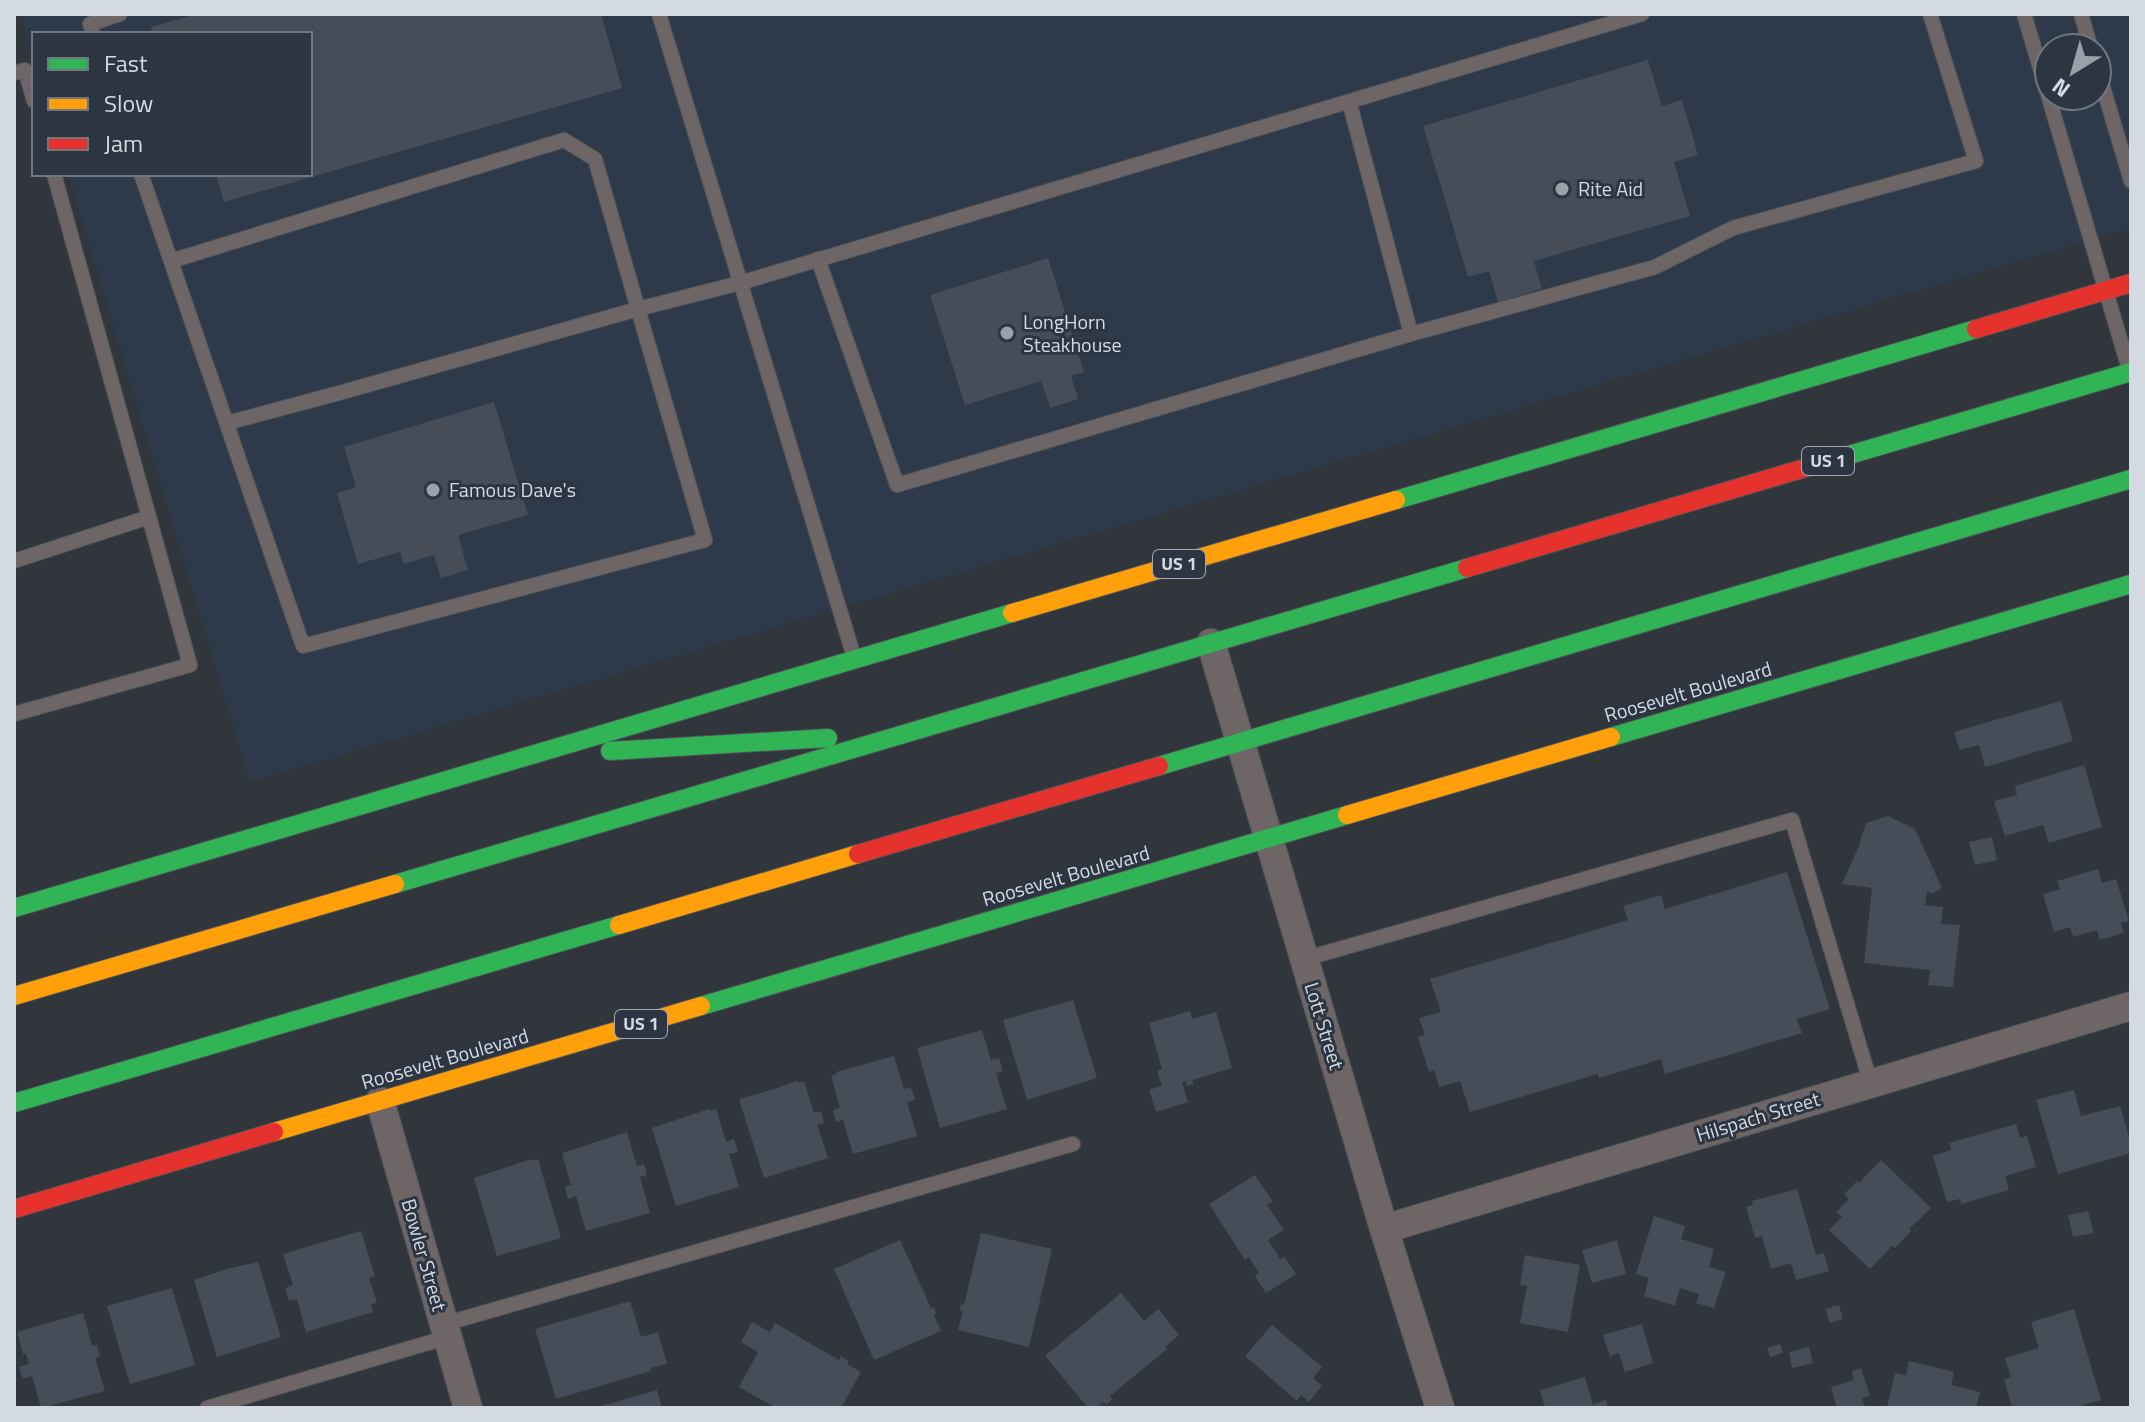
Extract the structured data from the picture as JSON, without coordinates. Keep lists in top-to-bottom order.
{
  "streets": {
    "highway": ["US 1", "Roosevelt Boulevard"],
    "street": ["Lott Street", "Hilspach Street", "Bowler Street"]
  },
  "crossings": [
    ["US 1", "Lott Street"],
    ["Roosevelt Boulevard", "Lott Street"],
    ["Roosevelt Boulevard", "Bowler Street"],
    ["Lott Street", "Hilspach Street"]
  ],
  "places": ["Rite Aid", "LongHorn Steakhouse", "Famous Dave's"],
  "legend": ["Fast", "Slow", "Jam"],
  "north": "bottom left"
}
